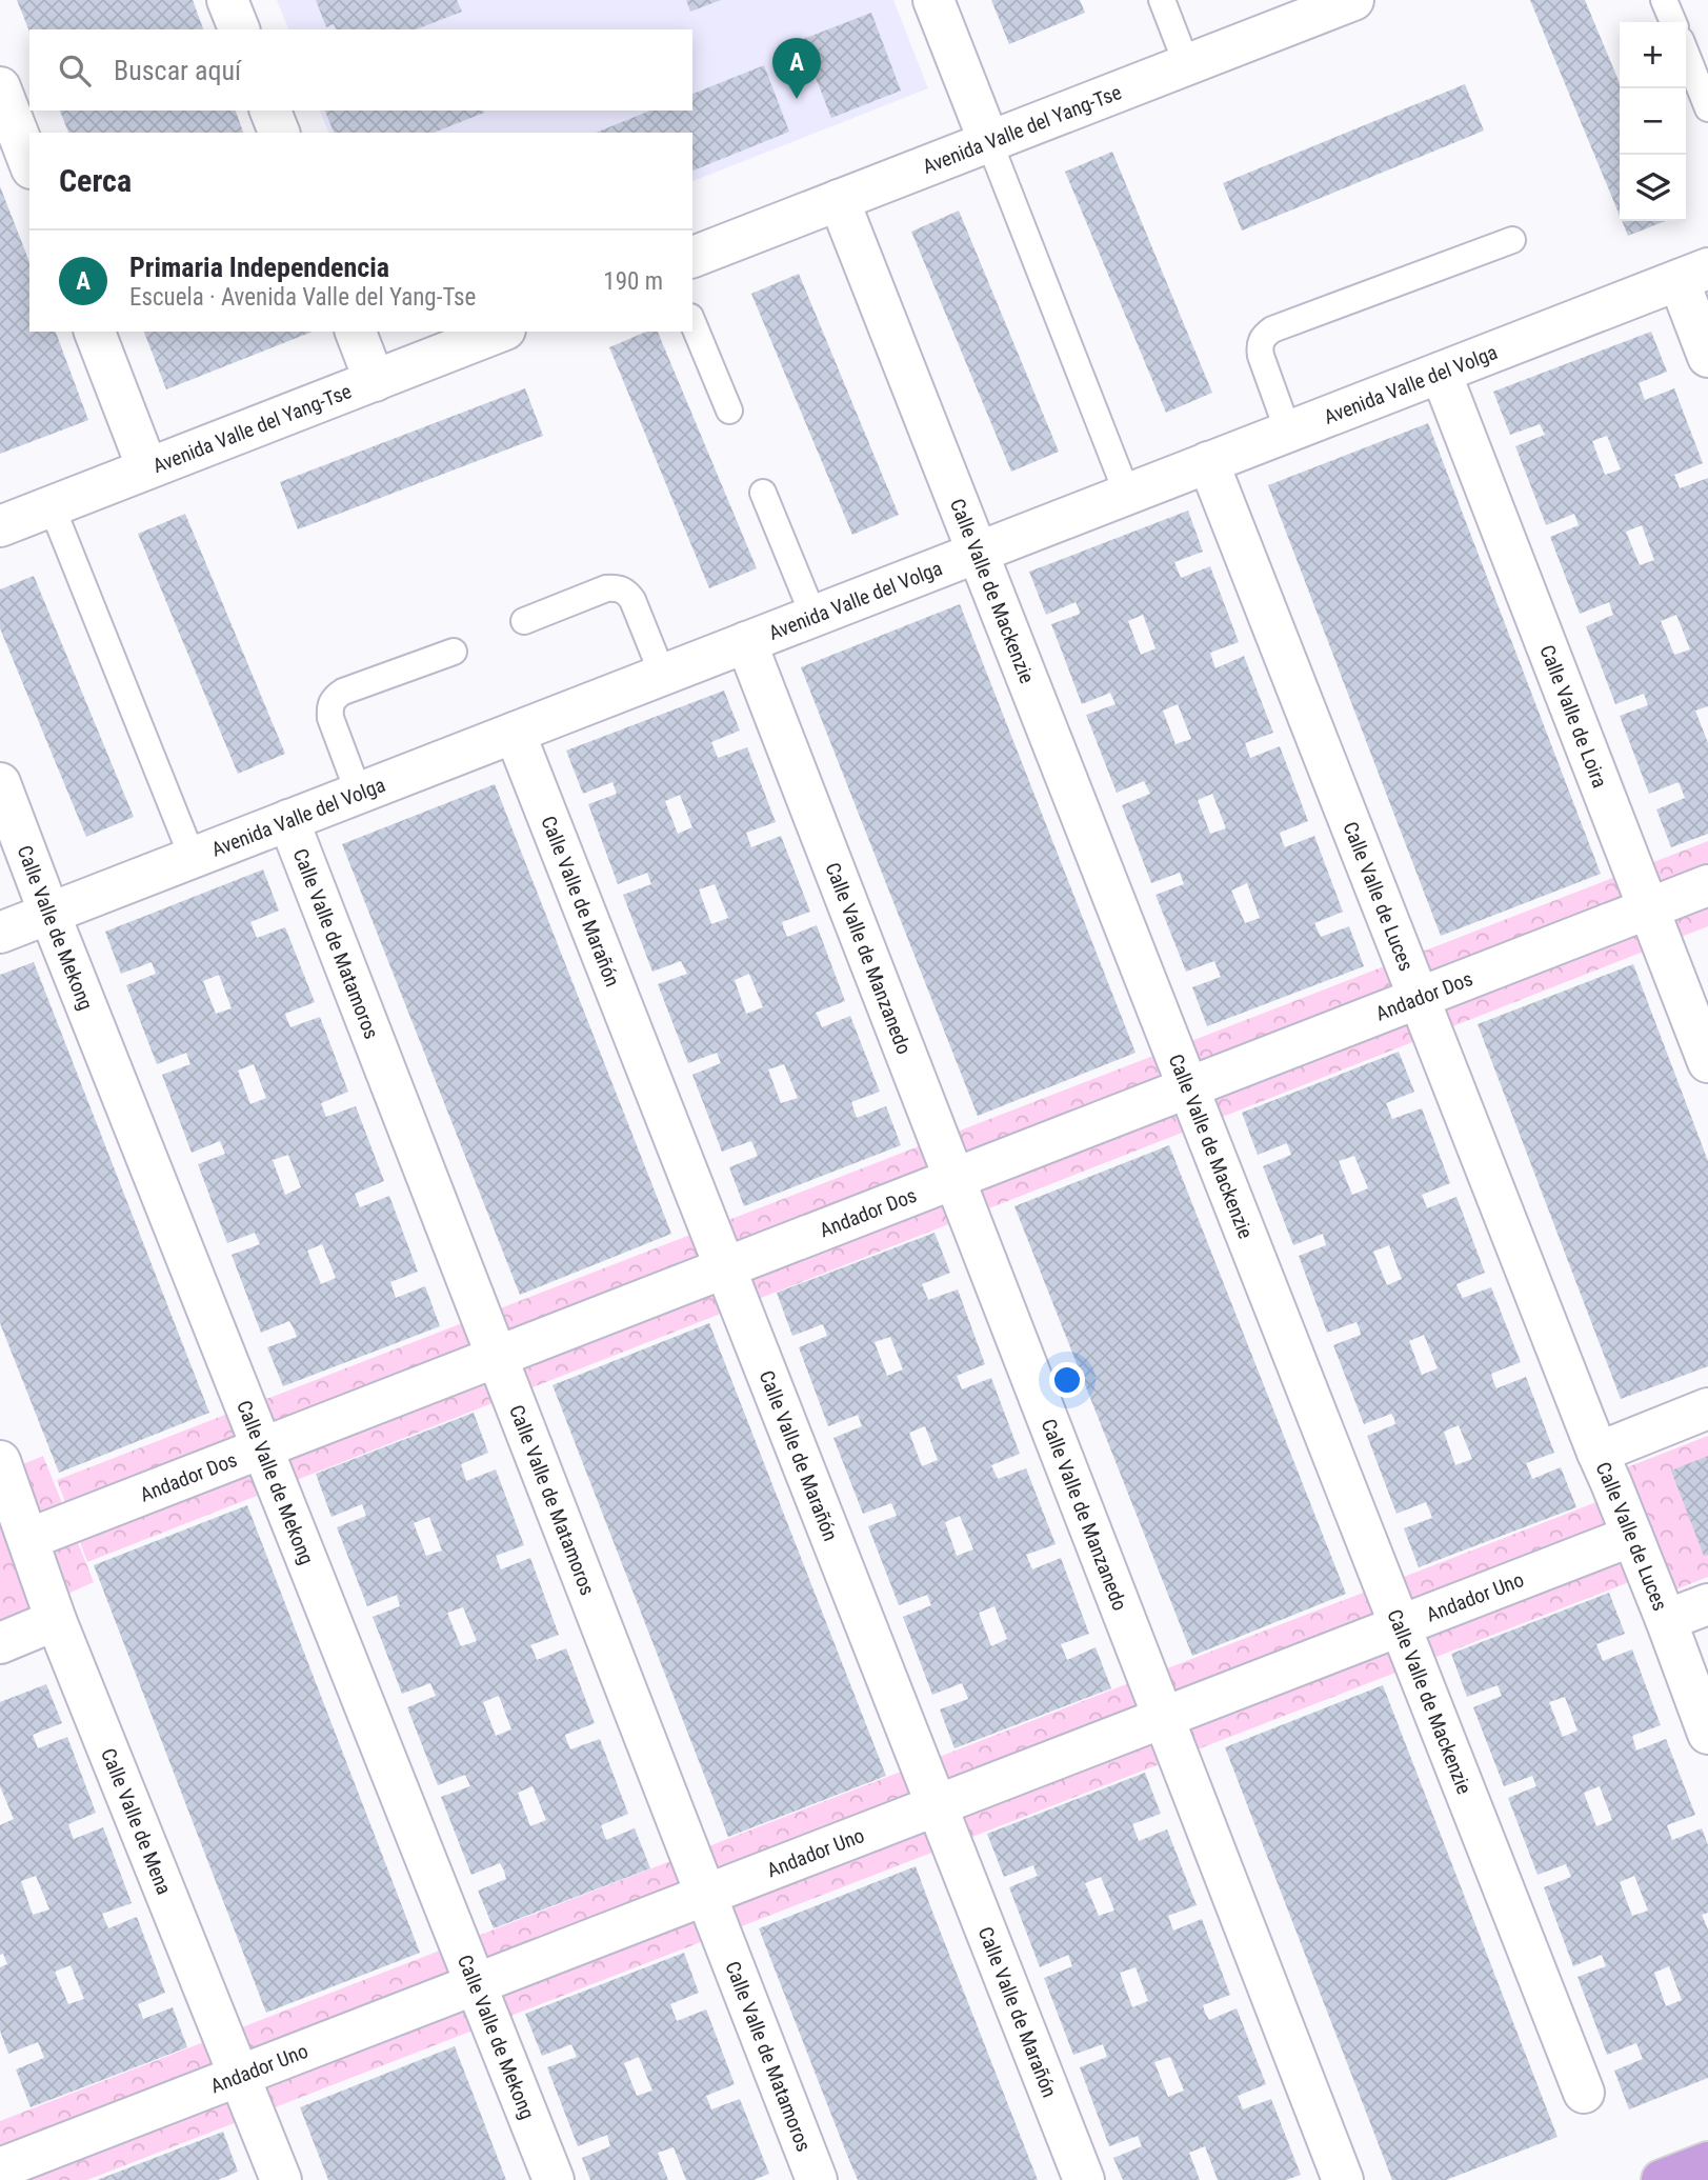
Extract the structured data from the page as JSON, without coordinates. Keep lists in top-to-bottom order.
{
  "streets": {
    "street": [
      "Avenida Valle del Yang-Tse",
      "Avenida Valle del Volga",
      "Calle Valle de Mackenzie",
      "Calle Valle de Loira",
      "Calle Valle de Luces",
      "Calle Valle de Marañón",
      "Calle Valle de Mekong",
      "Calle Valle de Matamoros",
      "Calle Valle de Manzanedo",
      "Andador Dos",
      "Andador Uno",
      "Calle Valle de Mena"
    ]
  },
  "crossings": [
    ["Avenida Valle del Yang-Tse", "Calle Valle de Mackenzie"],
    ["Avenida Valle del Volga", "Calle Valle de Mackenzie"],
    ["Avenida Valle del Volga", "Calle Valle de Loira"],
    ["Avenida Valle del Volga", "Calle Valle de Luces"],
    ["Avenida Valle del Volga", "Calle Valle de Marañón"],
    ["Avenida Valle del Volga", "Calle Valle de Mekong"],
    ["Avenida Valle del Volga", "Calle Valle de Matamoros"],
    ["Avenida Valle del Volga", "Calle Valle de Manzanedo"],
    ["Calle Valle de Mackenzie", "Andador Dos"],
    ["Calle Valle de Mackenzie", "Andador Uno"],
    ["Calle Valle de Loira", "Andador Dos"],
    ["Calle Valle de Luces", "Andador Dos"],
    ["Calle Valle de Luces", "Andador Uno"],
    ["Calle Valle de Marañón", "Andador Dos"],
    ["Calle Valle de Marañón", "Andador Uno"],
    ["Calle Valle de Mekong", "Andador Dos"],
    ["Calle Valle de Mekong", "Andador Uno"],
    ["Calle Valle de Matamoros", "Andador Dos"],
    ["Calle Valle de Matamoros", "Andador Uno"],
    ["Calle Valle de Manzanedo", "Andador Dos"],
    ["Calle Valle de Manzanedo", "Andador Uno"],
    ["Andador Dos", "Calle Valle de Mena"],
    ["Andador Uno", "Calle Valle de Mena"]
  ],
  "page": {
    "map_buttons": ["+", "−"],
    "search": "Buscar aquí",
    "pins": "A",
    "heading": "Cerca",
    "list": [
      {
        "mark": "A",
        "name": "Primaria Independencia",
        "note": "Escuela · Avenida Valle del Yang-Tse",
        "value": "190 m"
      }
    ]
  }
}
